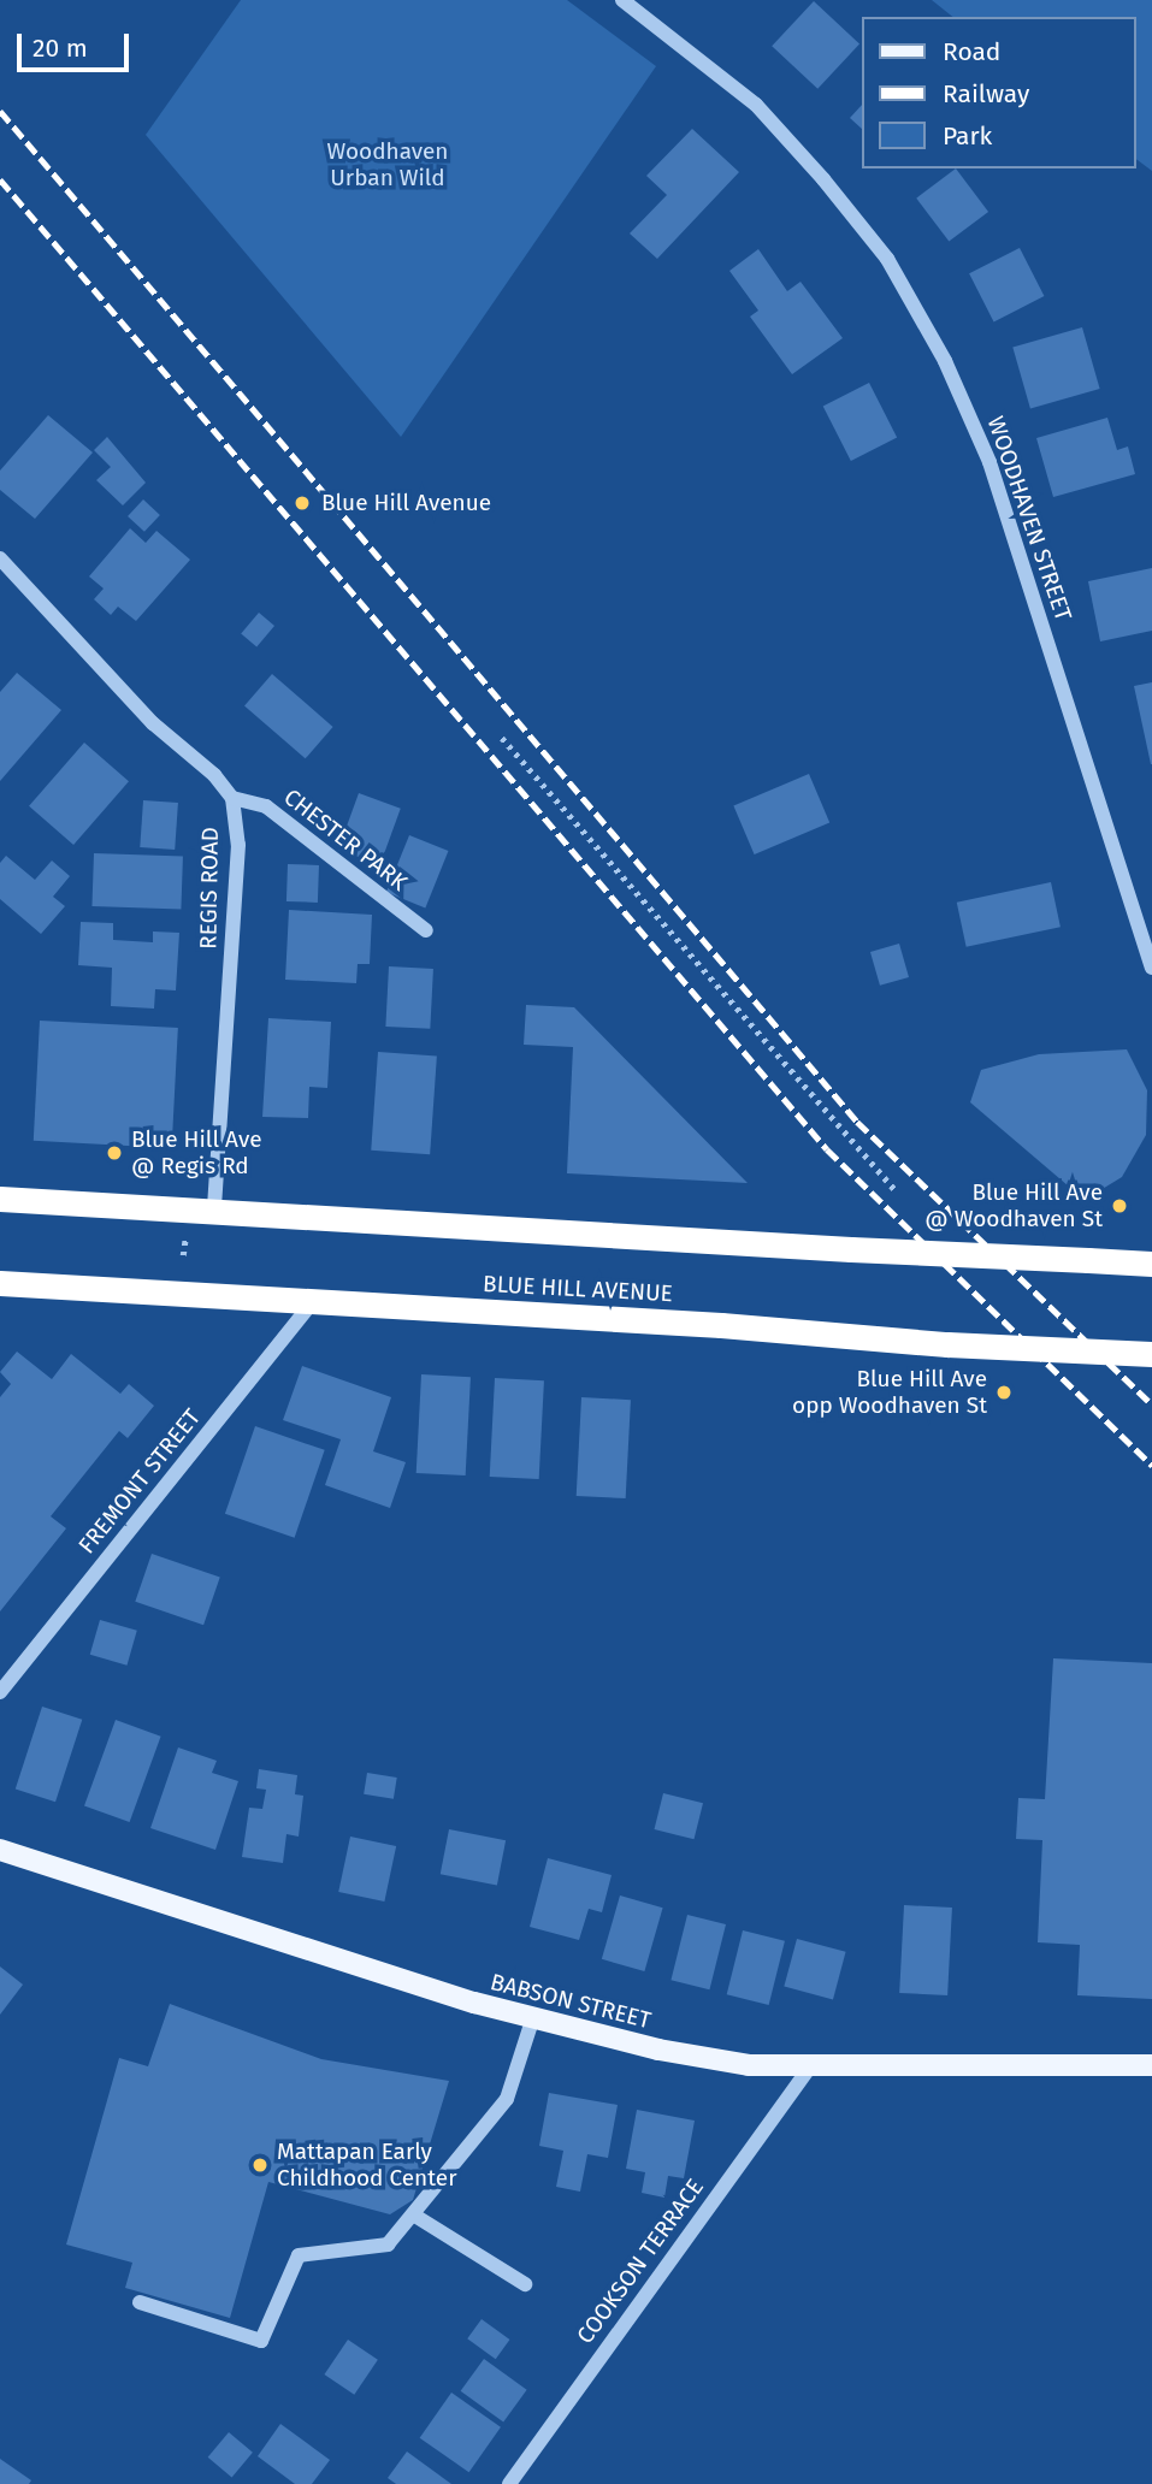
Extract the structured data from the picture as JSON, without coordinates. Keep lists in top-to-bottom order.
{
  "streets": {
    "highway": ["BLUE HILL AVENUE"],
    "main road": ["BABSON STREET"],
    "street": [
      "WOODHAVEN STREET",
      "CHESTER PARK",
      "REGIS ROAD",
      "FREMONT STREET",
      "COOKSON TERRACE"
    ]
  },
  "crossings": [
    ["CHESTER PARK", "REGIS ROAD"],
    ["BLUE HILL AVENUE", "FREMONT STREET"],
    ["BABSON STREET", "COOKSON TERRACE"]
  ],
  "parks": ["Woodhaven Urban Wild"],
  "places": [
    "Blue Hill Avenue",
    "Blue Hill Ave @ Regis Rd",
    "Blue Hill Ave @ Woodhaven St",
    "Blue Hill Ave opp Woodhaven St",
    "Mattapan Early Childhood Center"
  ],
  "legend": ["Road", "Railway", "Park"],
  "scale_bar": "20 m"
}
